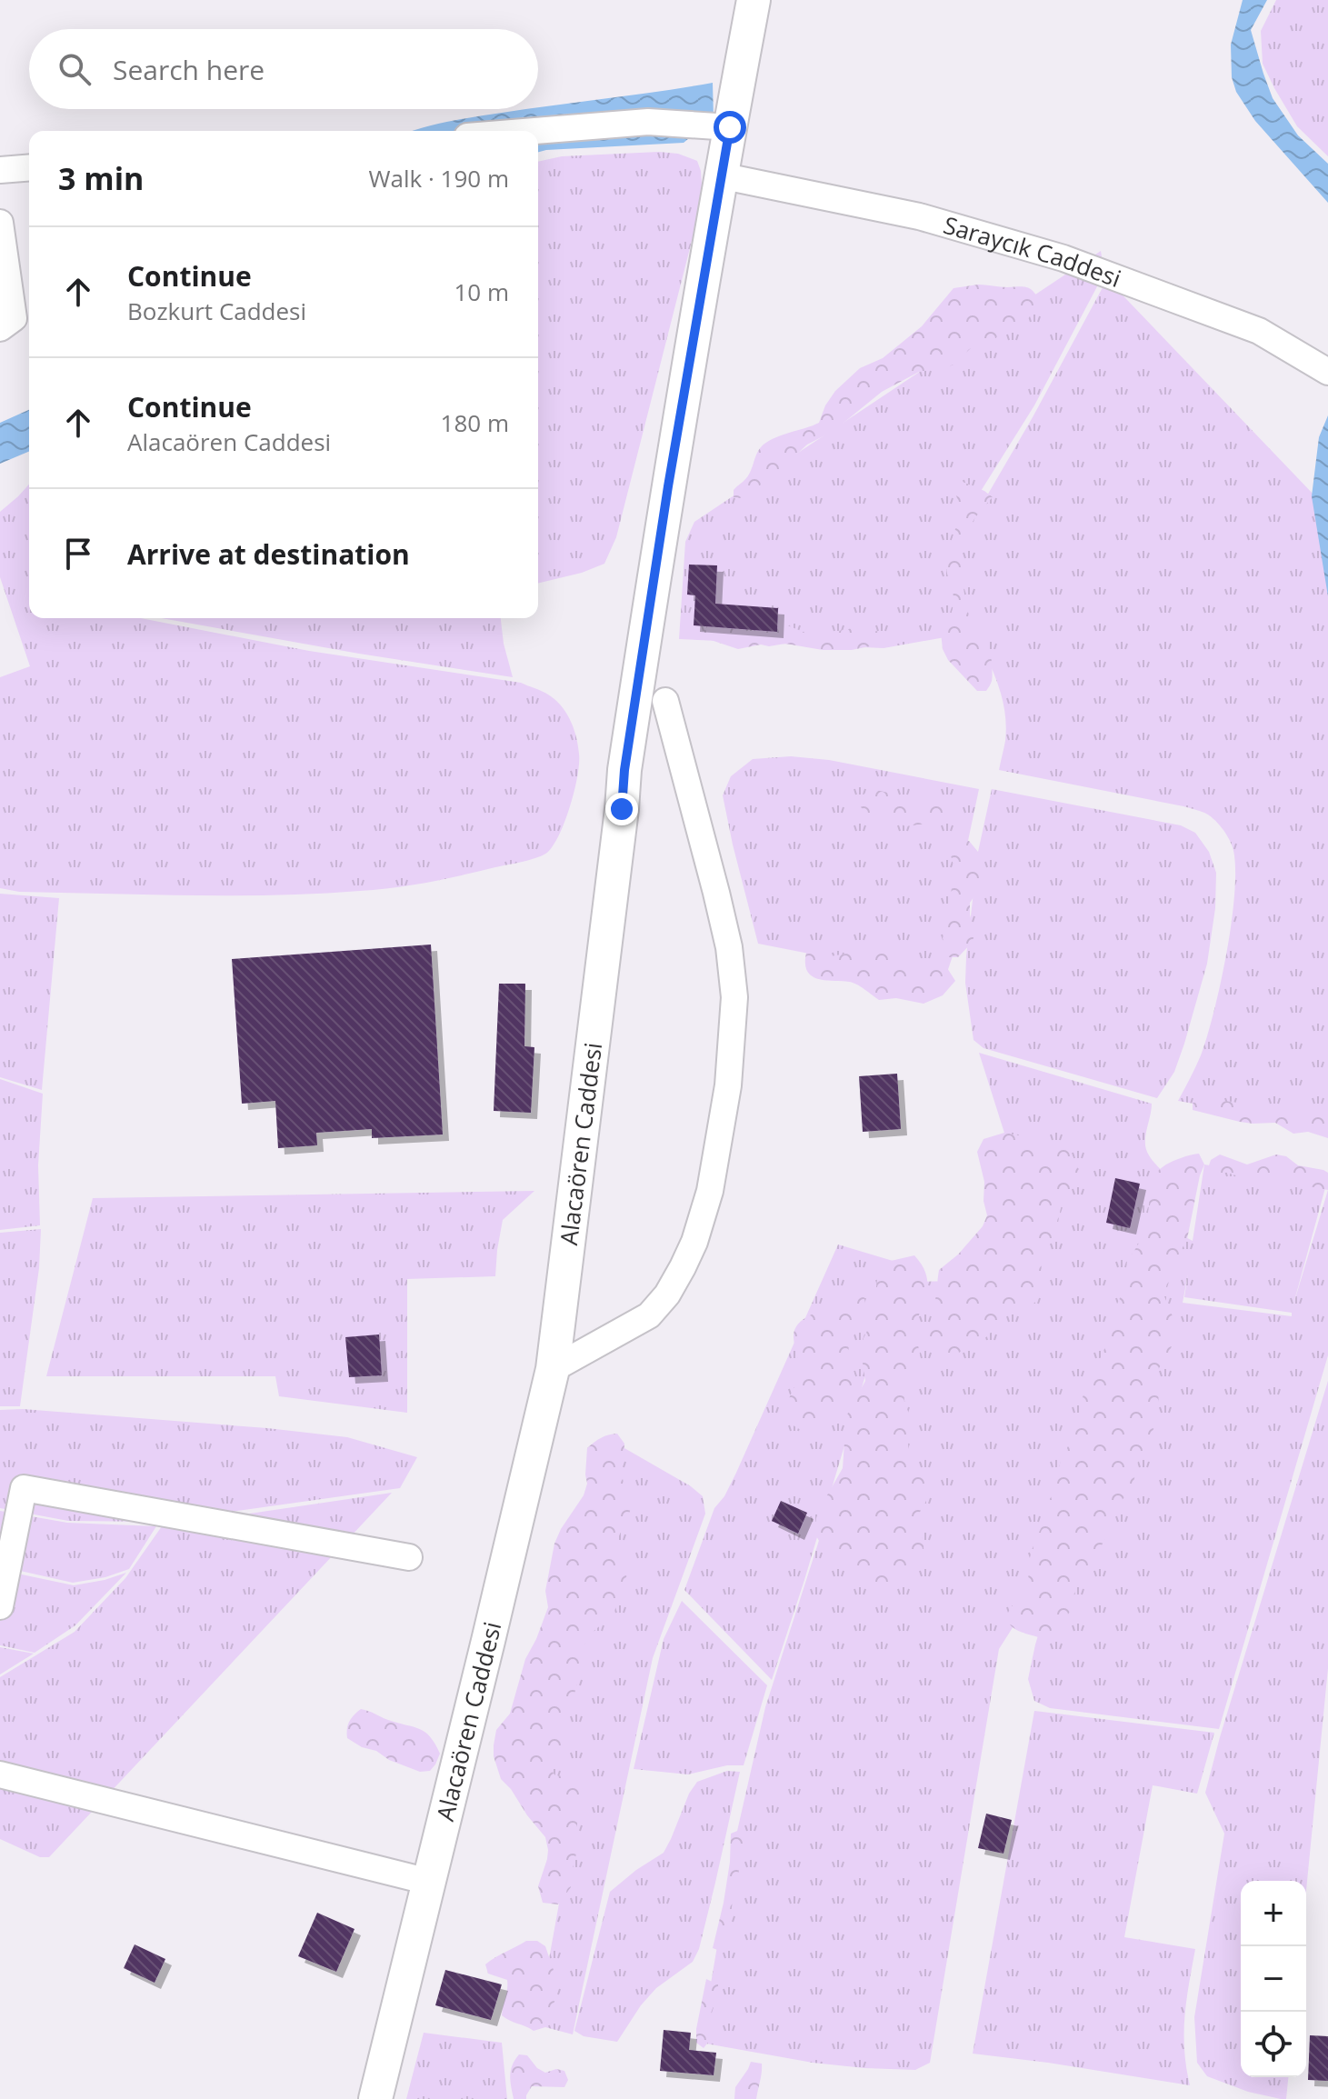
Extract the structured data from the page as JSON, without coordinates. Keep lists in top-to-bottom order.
{
  "streets": {
    "street": ["Saraycık Caddesi", "Alacaören Caddesi"]
  },
  "crossings": [
    ["Saraycık Caddesi", "Alacaören Caddesi"]
  ],
  "page": {
    "search": "Search here",
    "heading": ["3 min", "Walk · 190 m"],
    "list": [
      ["Continue", "Bozkurt Caddesi", "10 m"],
      ["Continue", "Alacaören Caddesi", "180 m"],
      "Arrive at destination"
    ],
    "map_buttons": ["+", "−"]
  }
}
